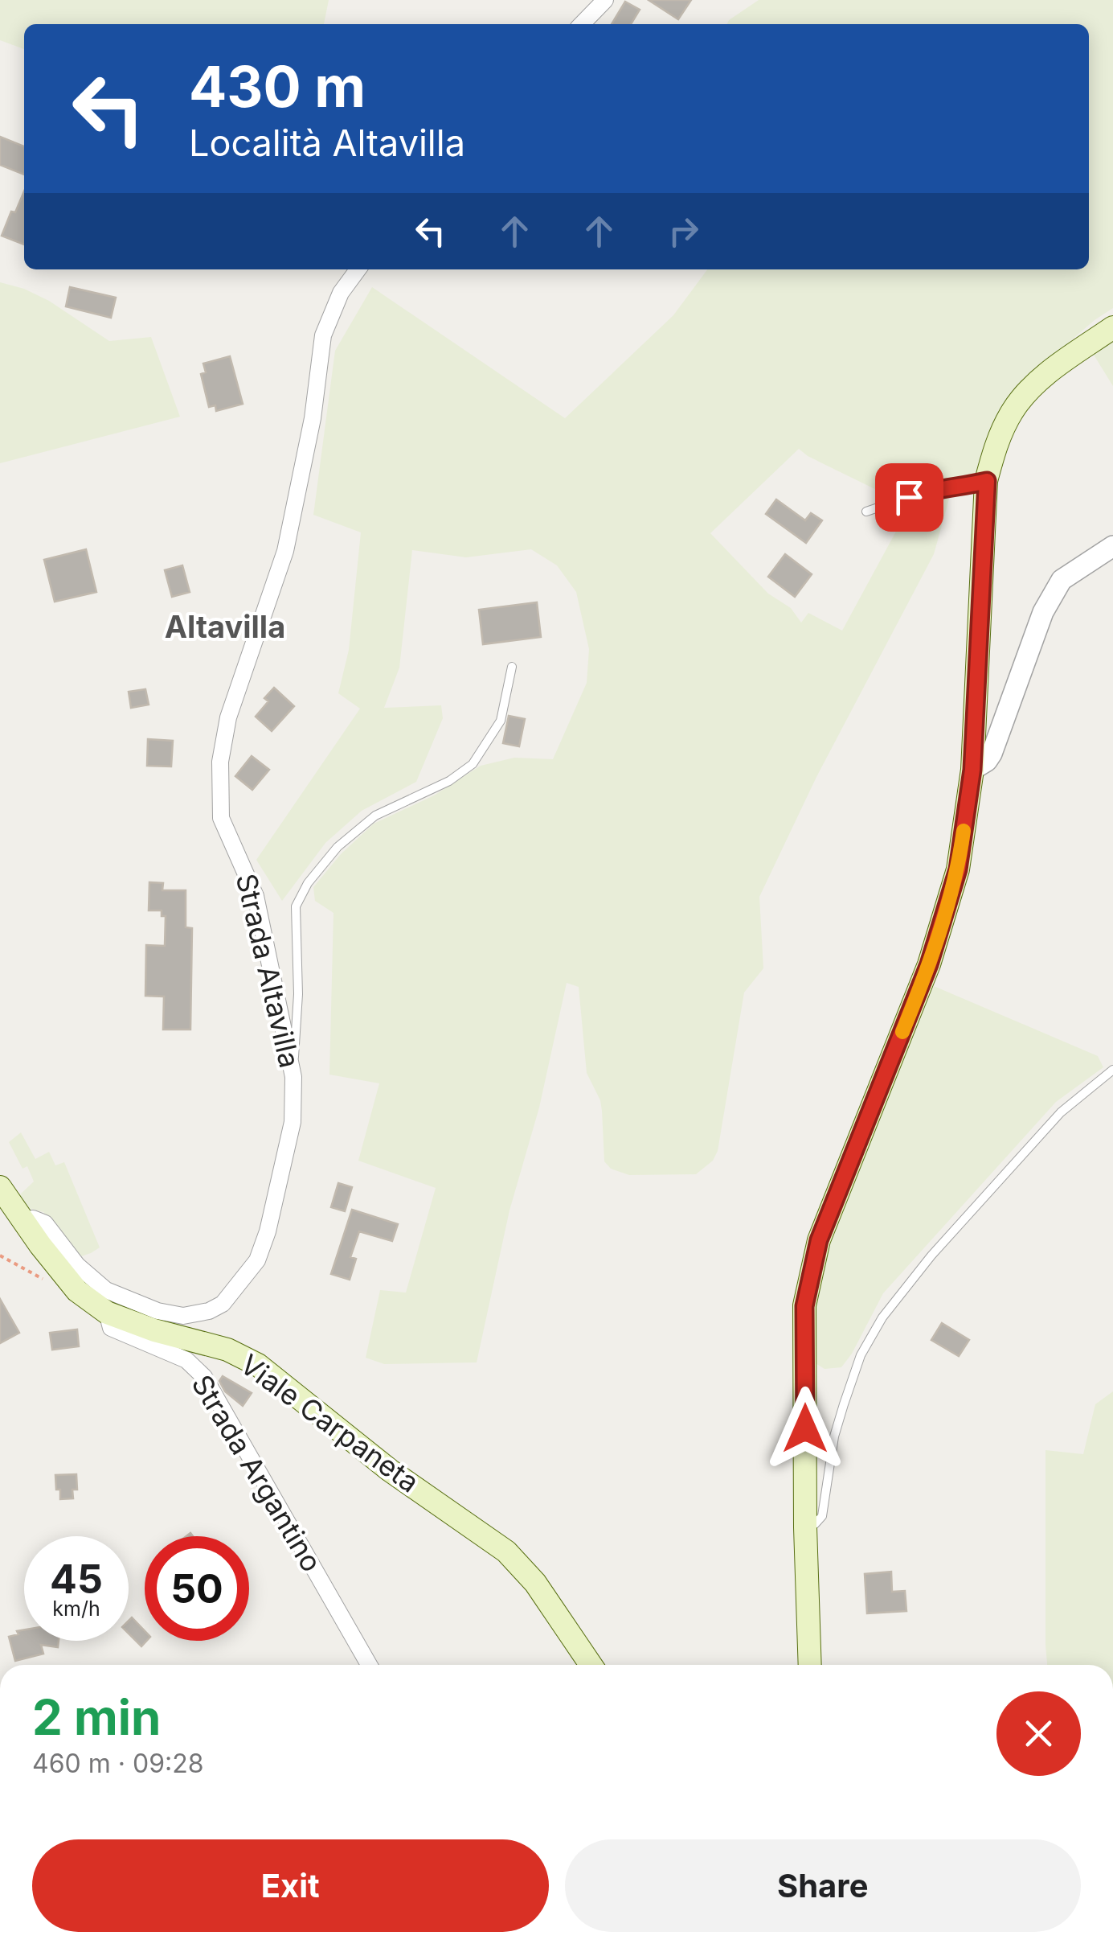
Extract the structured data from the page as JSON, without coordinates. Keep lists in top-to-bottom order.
{
  "streets": {
    "main road": ["Viale Carpaneta"],
    "street": ["Strada Altavilla", "Strada Argantino"]
  },
  "crossings": [
    ["Strada Altavilla", "Viale Carpaneta"],
    ["Viale Carpaneta", "Strada Argantino"]
  ],
  "districts": ["Altavilla"],
  "page": {
    "turn": ["430 m", "Località Altavilla"],
    "speed": "45 km/h",
    "limit": "50",
    "heading": ["2 min", "460 m · 09:28"],
    "buttons": ["Exit", "Share"]
  }
}
